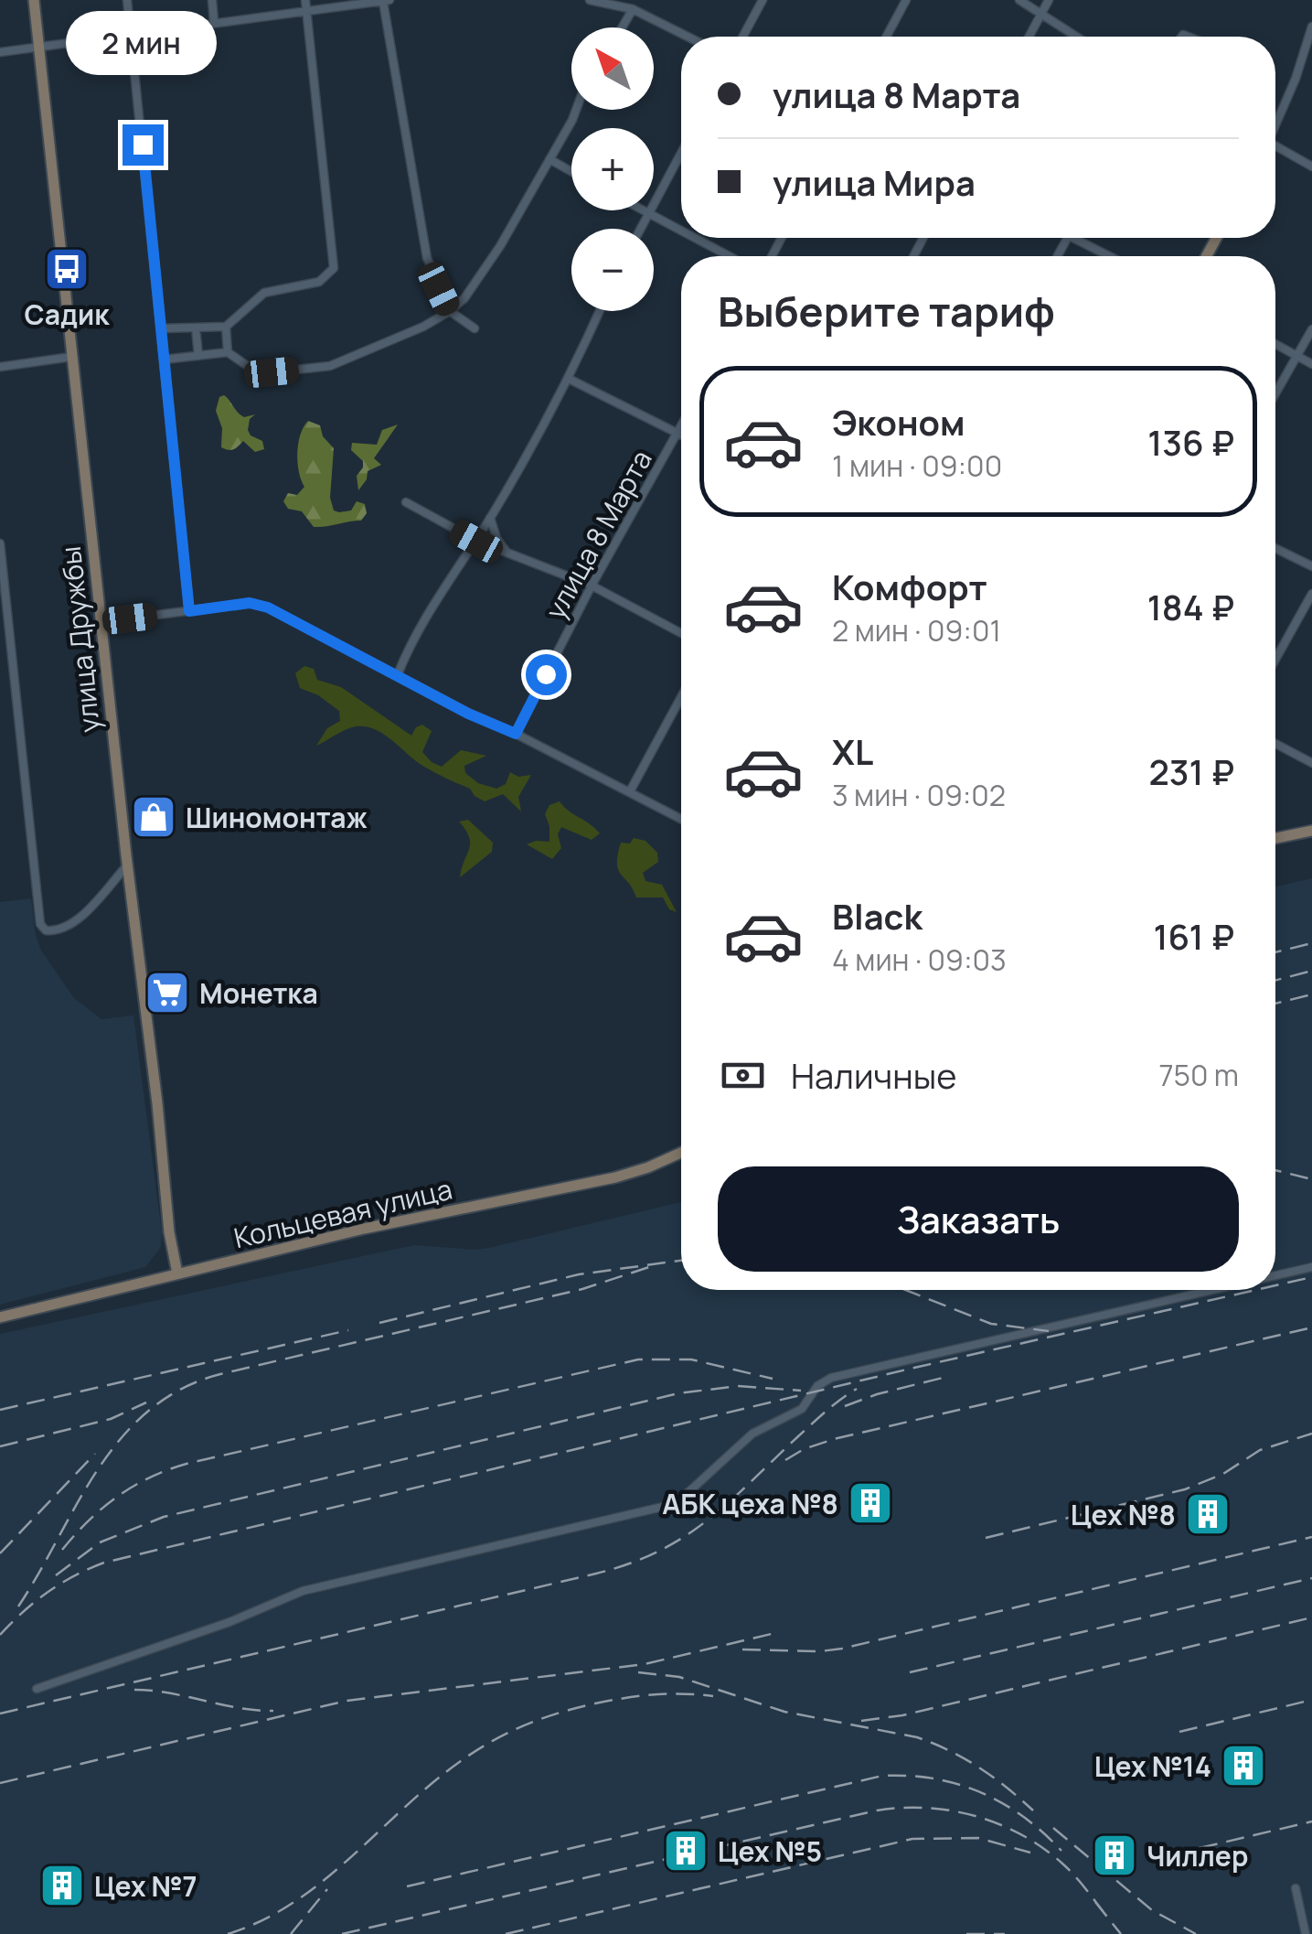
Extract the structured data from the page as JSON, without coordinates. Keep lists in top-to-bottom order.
{
  "streets": {
    "street": ["улица 8 Марта", "улица Дружбы", "Кольцевая улица"]
  },
  "crossings": [
    ["улица Дружбы", "Кольцевая улица"]
  ],
  "places": {
    "bus stop": ["Садик"],
    "shop": ["Шиномонтаж"],
    "supermarket": ["Монетка"],
    "building": [
      "АБК цеха №8",
      "Цех №8",
      "Цех №14",
      "Цех №5",
      "Чиллер",
      "Цех №7"
    ]
  },
  "north": "top left",
  "page": {
    "bubble": "2 мин",
    "map_buttons": ["+", "−"],
    "banner": ["улица 8 Марта", "улица Мира"],
    "heading": "Выберите тариф",
    "list": [
      {
        "name": "Эконом",
        "note": "1 мин · 09:00",
        "value": "136 ₽"
      },
      {
        "name": "Комфорт",
        "note": "2 мин · 09:01",
        "value": "184 ₽"
      },
      {
        "name": "XL",
        "note": "3 мин · 09:02",
        "value": "231 ₽"
      },
      {
        "name": "Black",
        "note": "4 мин · 09:03",
        "value": "161 ₽"
      }
    ],
    "pay": ["Наличные", "750 m"],
    "buttons": "Заказать"
  }
}
